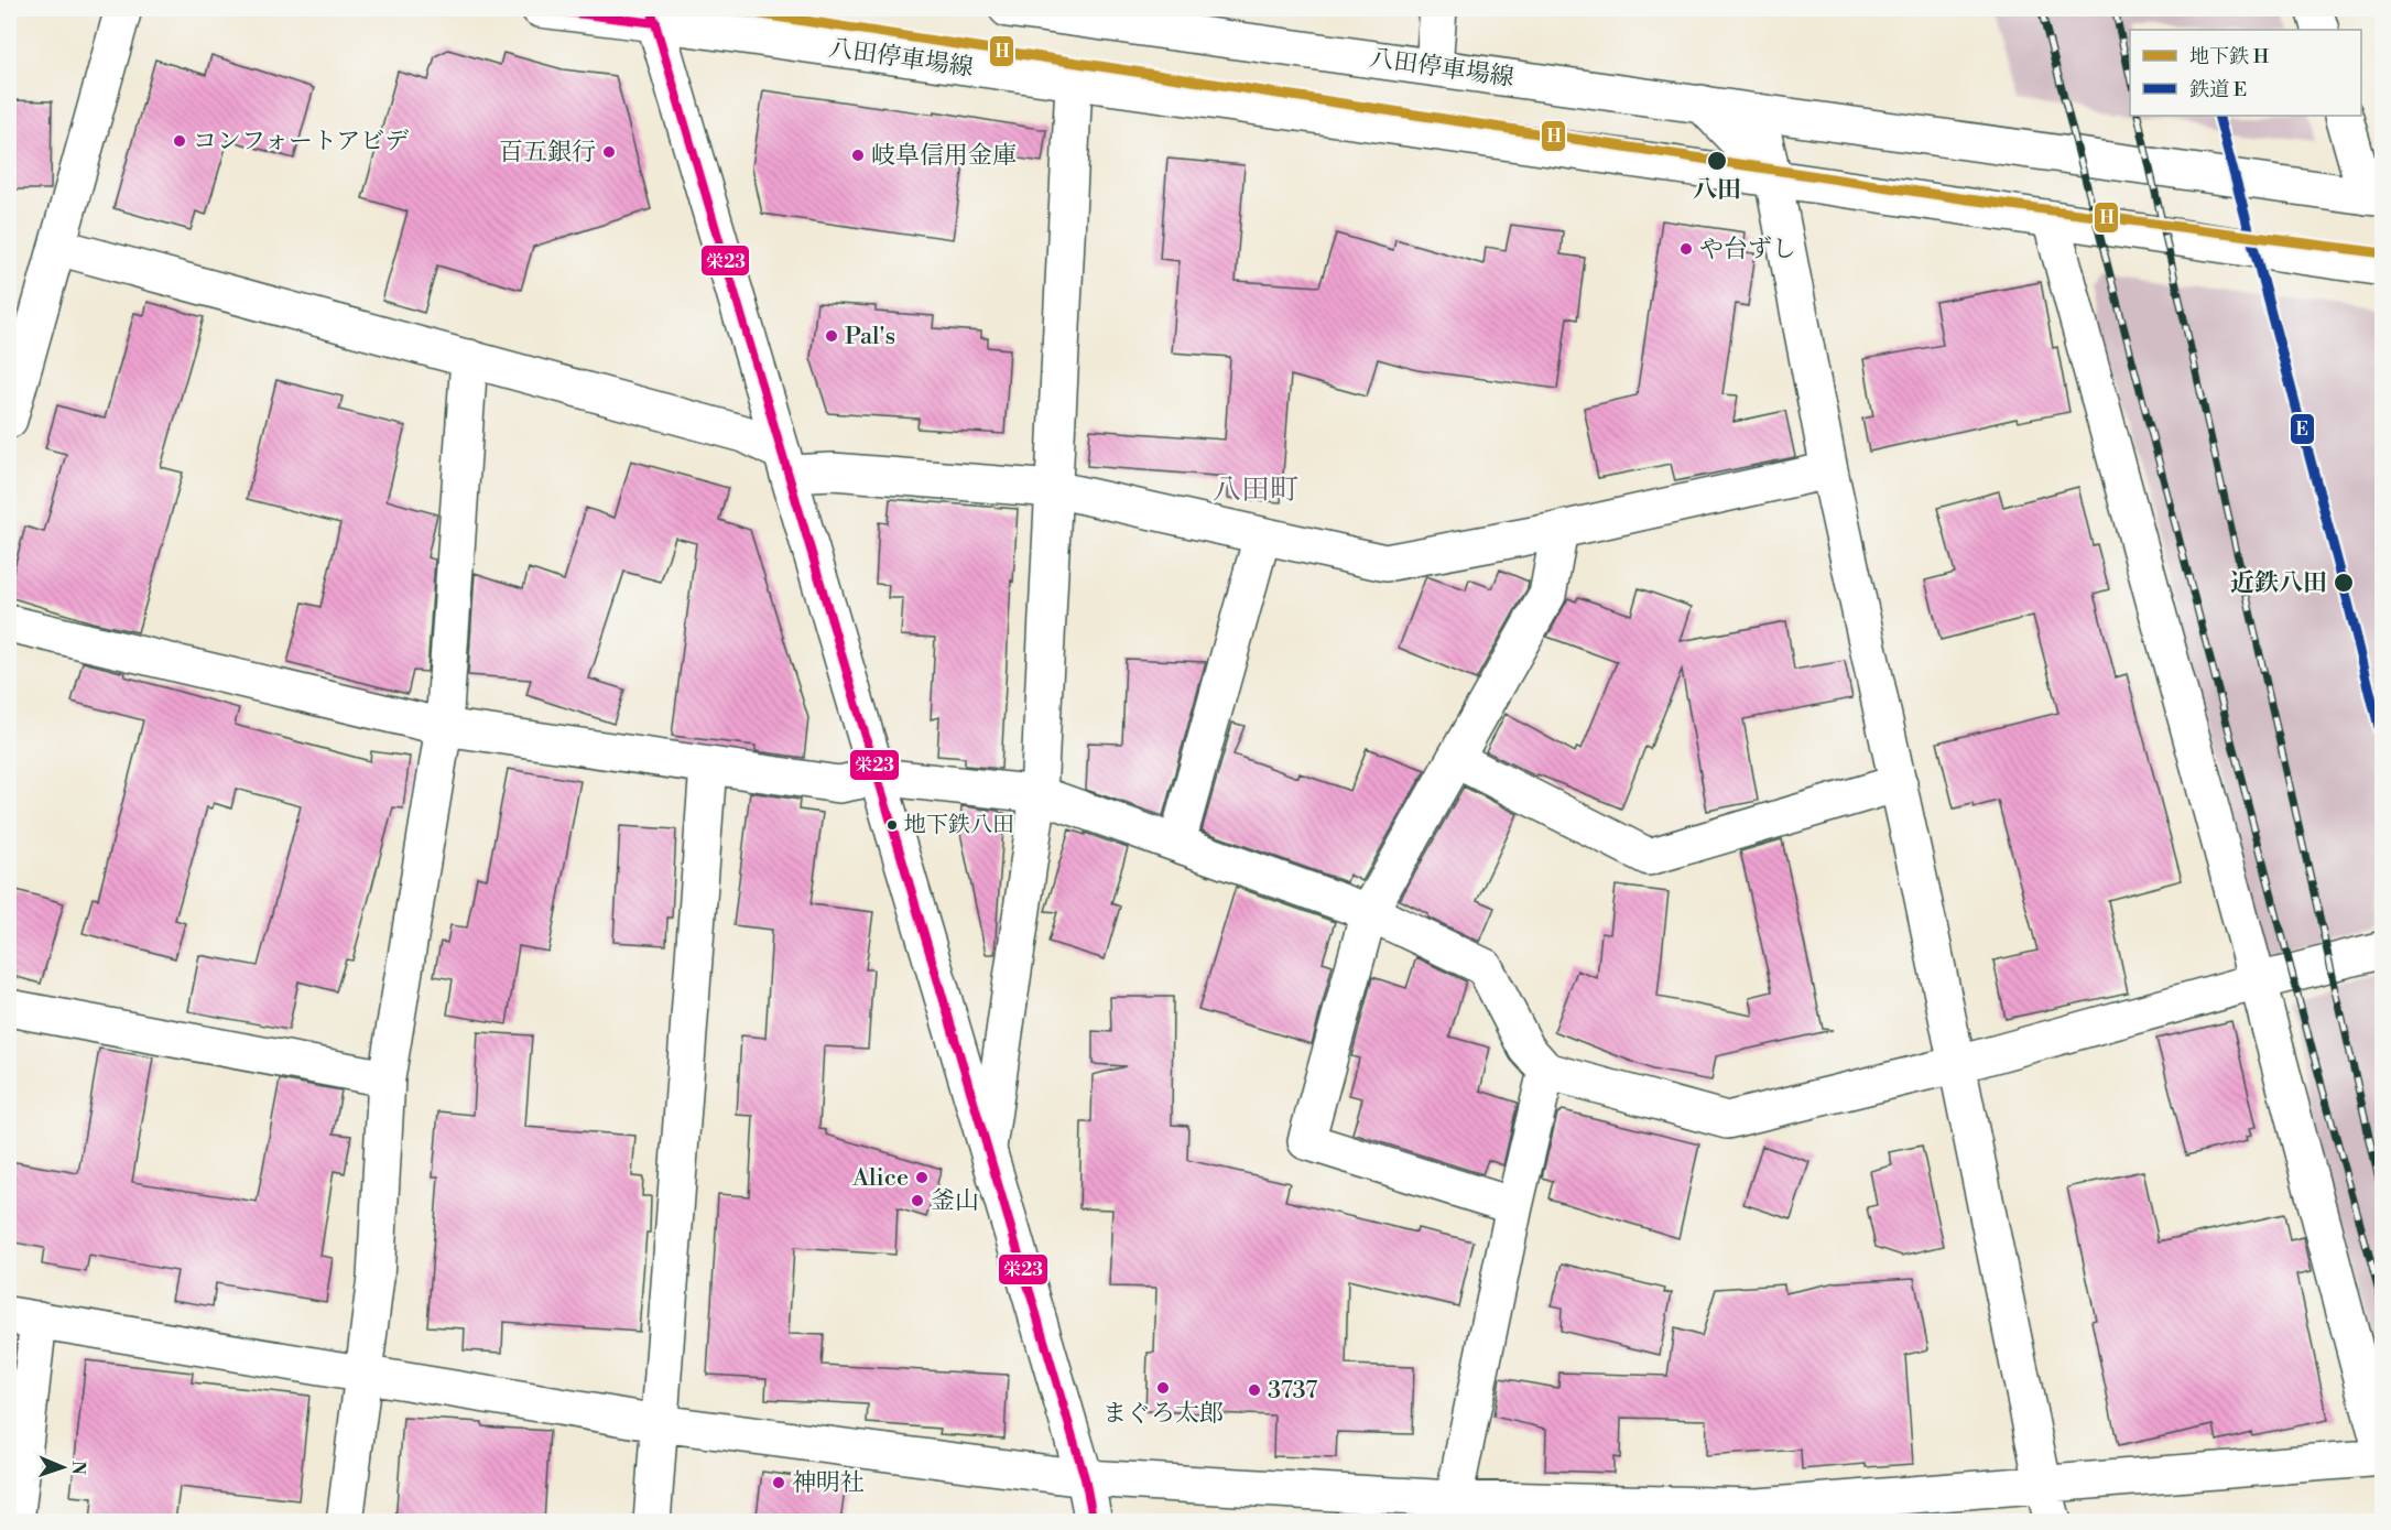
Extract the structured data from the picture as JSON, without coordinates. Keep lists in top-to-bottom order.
{
  "streets": {
    "street": ["八田停車場線"]
  },
  "districts": ["八田町"],
  "places": [
    "コンフォートアビデ",
    "百五銀行",
    "岐阜信用金庫",
    "八田",
    "や台ずし",
    "Pal's",
    "近鉄八田",
    "地下鉄八田",
    "Alice",
    "釜山",
    "まぐろ太郎",
    "3737",
    "神明社"
  ],
  "lines": ["metro line H", "transit line 栄23", "rail line E"],
  "legend": ["地下鉄 H", "鉄道 E"],
  "north": "right"
}
